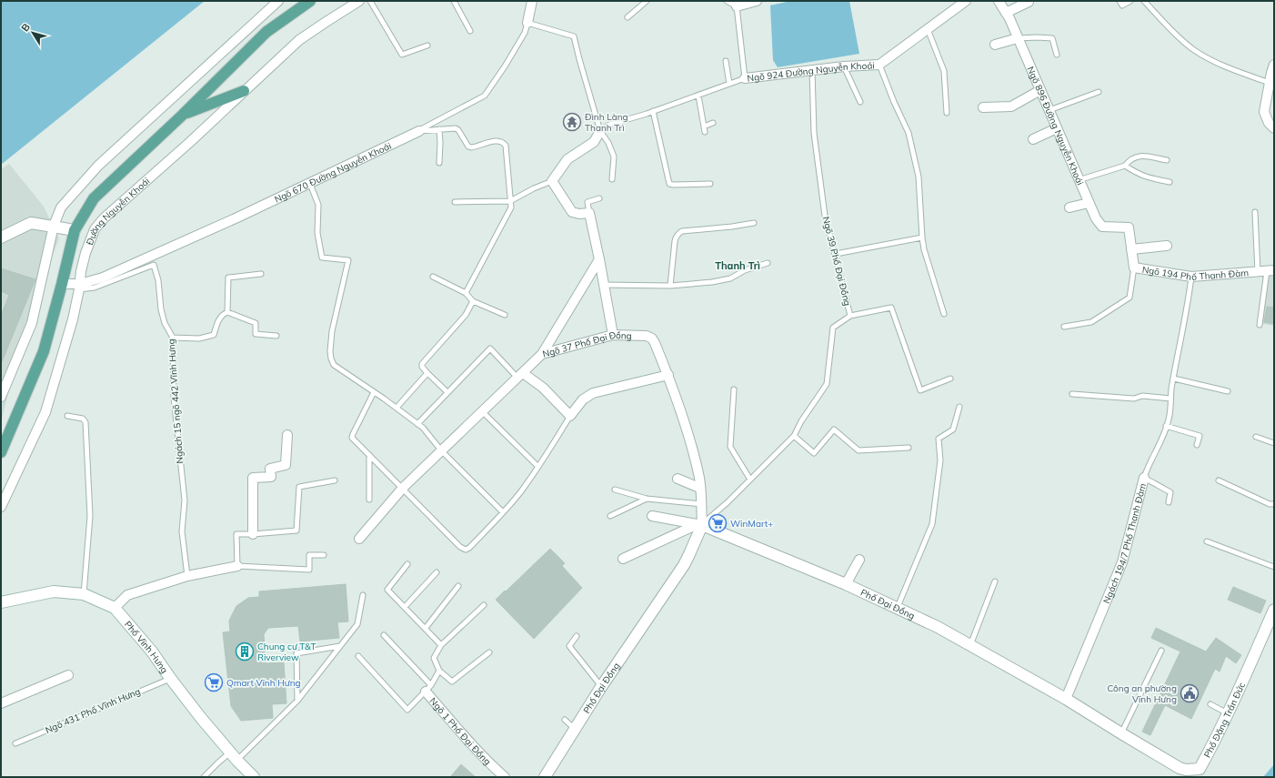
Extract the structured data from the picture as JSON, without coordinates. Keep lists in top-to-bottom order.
{
  "streets": {
    "main road": ["Đường Nguyễn Khoái"],
    "street": [
      "Ngõ 924 Đường Nguyễn Khoái",
      "Ngõ 896 Đường Nguyễn Khoái",
      "Ngõ 670 Đường Nguyễn Khoái",
      "Ngõ 194 Phố Thanh Đàm",
      "Ngõ 37 Phố Đại Đồng",
      "Ngách 194/7 Phố Thanh Đàm",
      "Phố Đại Đồng",
      "Phố Vĩnh Hưng",
      "Phố Đặng Trần Đức",
      "Ngõ 1 Phố Đại Đồng"
    ],
    "lane": ["Ngõ 39 Phố Đại Đồng", "Ngách 15 ngõ 442 Vĩnh Hưng", "Ngõ 431 Phố Vĩnh Hưng"]
  },
  "crossings": [
    ["Ngõ 924 Đường Nguyễn Khoái", "Ngõ 39 Phố Đại Đồng"],
    ["Ngõ 896 Đường Nguyễn Khoái", "Ngõ 194 Phố Thanh Đàm"],
    ["Ngõ 670 Đường Nguyễn Khoái", "Đường Nguyễn Khoái"],
    ["Ngõ 670 Đường Nguyễn Khoái", "Ngách 15 ngõ 442 Vĩnh Hưng"],
    ["Đường Nguyễn Khoái", "Ngách 15 ngõ 442 Vĩnh Hưng"],
    ["Ngõ 39 Phố Đại Đồng", "Phố Đại Đồng"],
    ["Ngõ 194 Phố Thanh Đàm", "Ngách 194/7 Phố Thanh Đàm"],
    ["Ngõ 37 Phố Đại Đồng", "Phố Đại Đồng"],
    ["Ngách 194/7 Phố Thanh Đàm", "Phố Đại Đồng"],
    ["Ngách 194/7 Phố Thanh Đàm", "Phố Đặng Trần Đức"],
    ["Phố Đại Đồng", "Phố Đặng Trần Đức"],
    ["Phố Vĩnh Hưng", "Ngõ 431 Phố Vĩnh Hưng"]
  ],
  "districts": ["Thanh Trì"],
  "places": {
    "temple": ["Đình Làng Thanh Trì"],
    "supermarket": ["WinMart+", "Qmart Vĩnh Hưng"],
    "building": ["Chung cư T&T Riverview"],
    "public building": ["Công an phường Vĩnh Hưng"]
  },
  "north": "top left"
}
